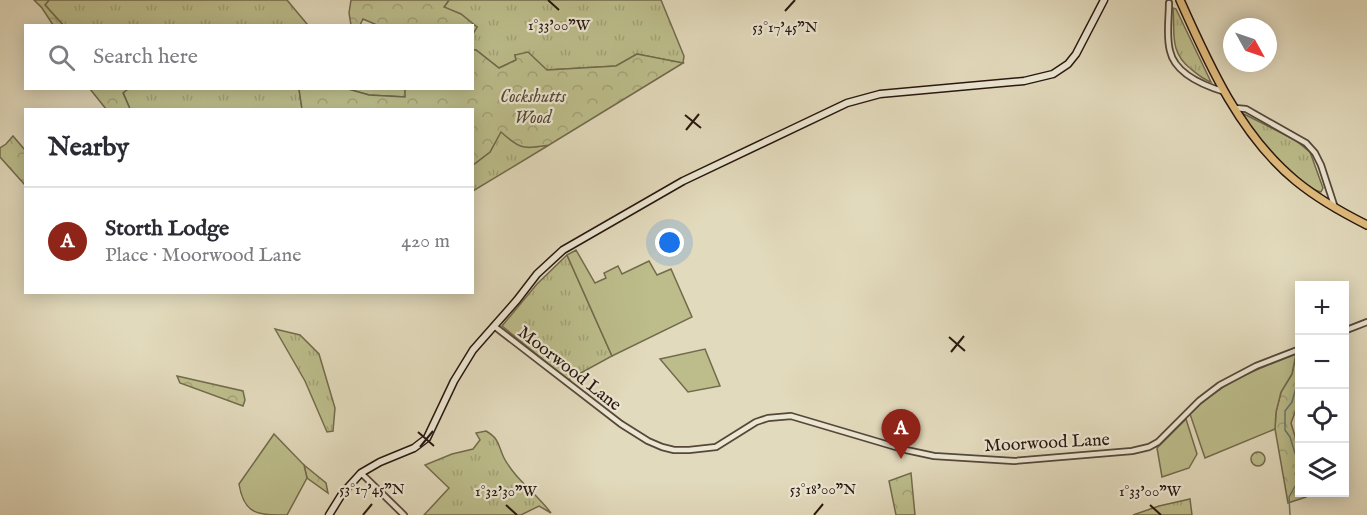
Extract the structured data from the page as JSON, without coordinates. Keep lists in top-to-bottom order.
{
  "streets": {
    "street": ["Moorwood Lane"]
  },
  "parks": ["Cockshutts Wood"],
  "north": "bottom right",
  "page": {
    "search": "Search here",
    "heading": "Nearby",
    "list": [
      {
        "mark": "A",
        "name": "Storth Lodge",
        "note": "Place · Moorwood Lane",
        "value": "420 m"
      }
    ],
    "map_buttons": ["+", "−"],
    "pins": "A"
  },
  "coordinates": [
    "1°33'00\"W",
    "53°17'45\"N",
    "53°18'00\"N",
    "1°32'30\"W"
  ]
}
